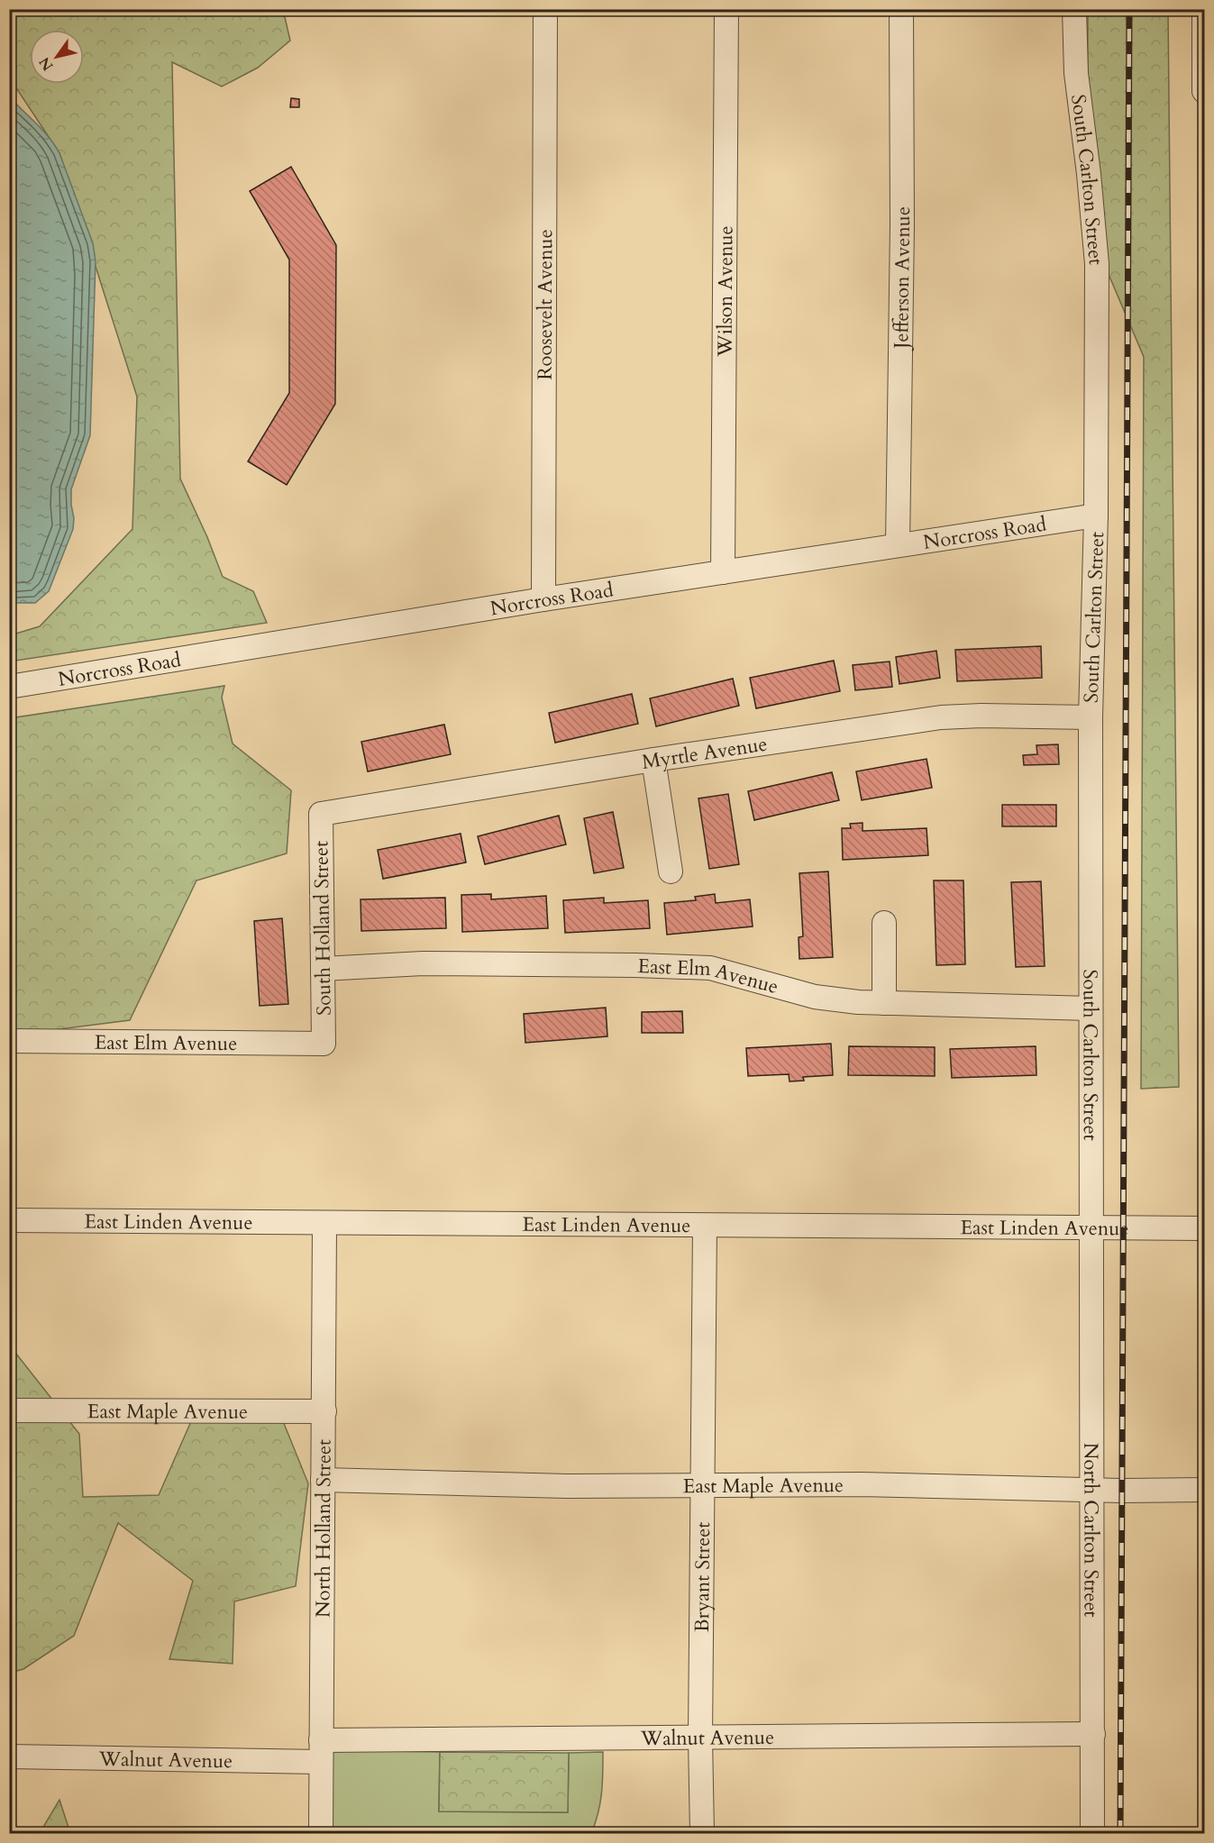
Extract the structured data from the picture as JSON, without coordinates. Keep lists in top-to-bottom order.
{
  "streets": {
    "street": [
      "South Carlton Street",
      "Jefferson Avenue",
      "Wilson Avenue",
      "Roosevelt Avenue",
      "Norcross Road",
      "Myrtle Avenue",
      "South Holland Street",
      "East Elm Avenue",
      "East Linden Avenue",
      "East Maple Avenue",
      "North Holland Street",
      "North Carlton Street",
      "Bryant Street",
      "Walnut Avenue"
    ]
  },
  "crossings": [
    ["South Carlton Street", "Norcross Road"],
    ["South Carlton Street", "Myrtle Avenue"],
    ["South Carlton Street", "East Elm Avenue"],
    ["South Carlton Street", "East Linden Avenue"],
    ["South Carlton Street", "North Carlton Street"],
    ["Jefferson Avenue", "Norcross Road"],
    ["Wilson Avenue", "Norcross Road"],
    ["Roosevelt Avenue", "Norcross Road"],
    ["Myrtle Avenue", "South Holland Street"],
    ["South Holland Street", "East Elm Avenue"],
    ["East Linden Avenue", "North Holland Street"],
    ["East Linden Avenue", "North Carlton Street"],
    ["East Linden Avenue", "Bryant Street"],
    ["East Maple Avenue", "North Holland Street"],
    ["East Maple Avenue", "North Carlton Street"],
    ["East Maple Avenue", "Bryant Street"],
    ["North Holland Street", "Walnut Avenue"],
    ["North Carlton Street", "Walnut Avenue"],
    ["Bryant Street", "Walnut Avenue"]
  ],
  "north": "bottom left"
}
